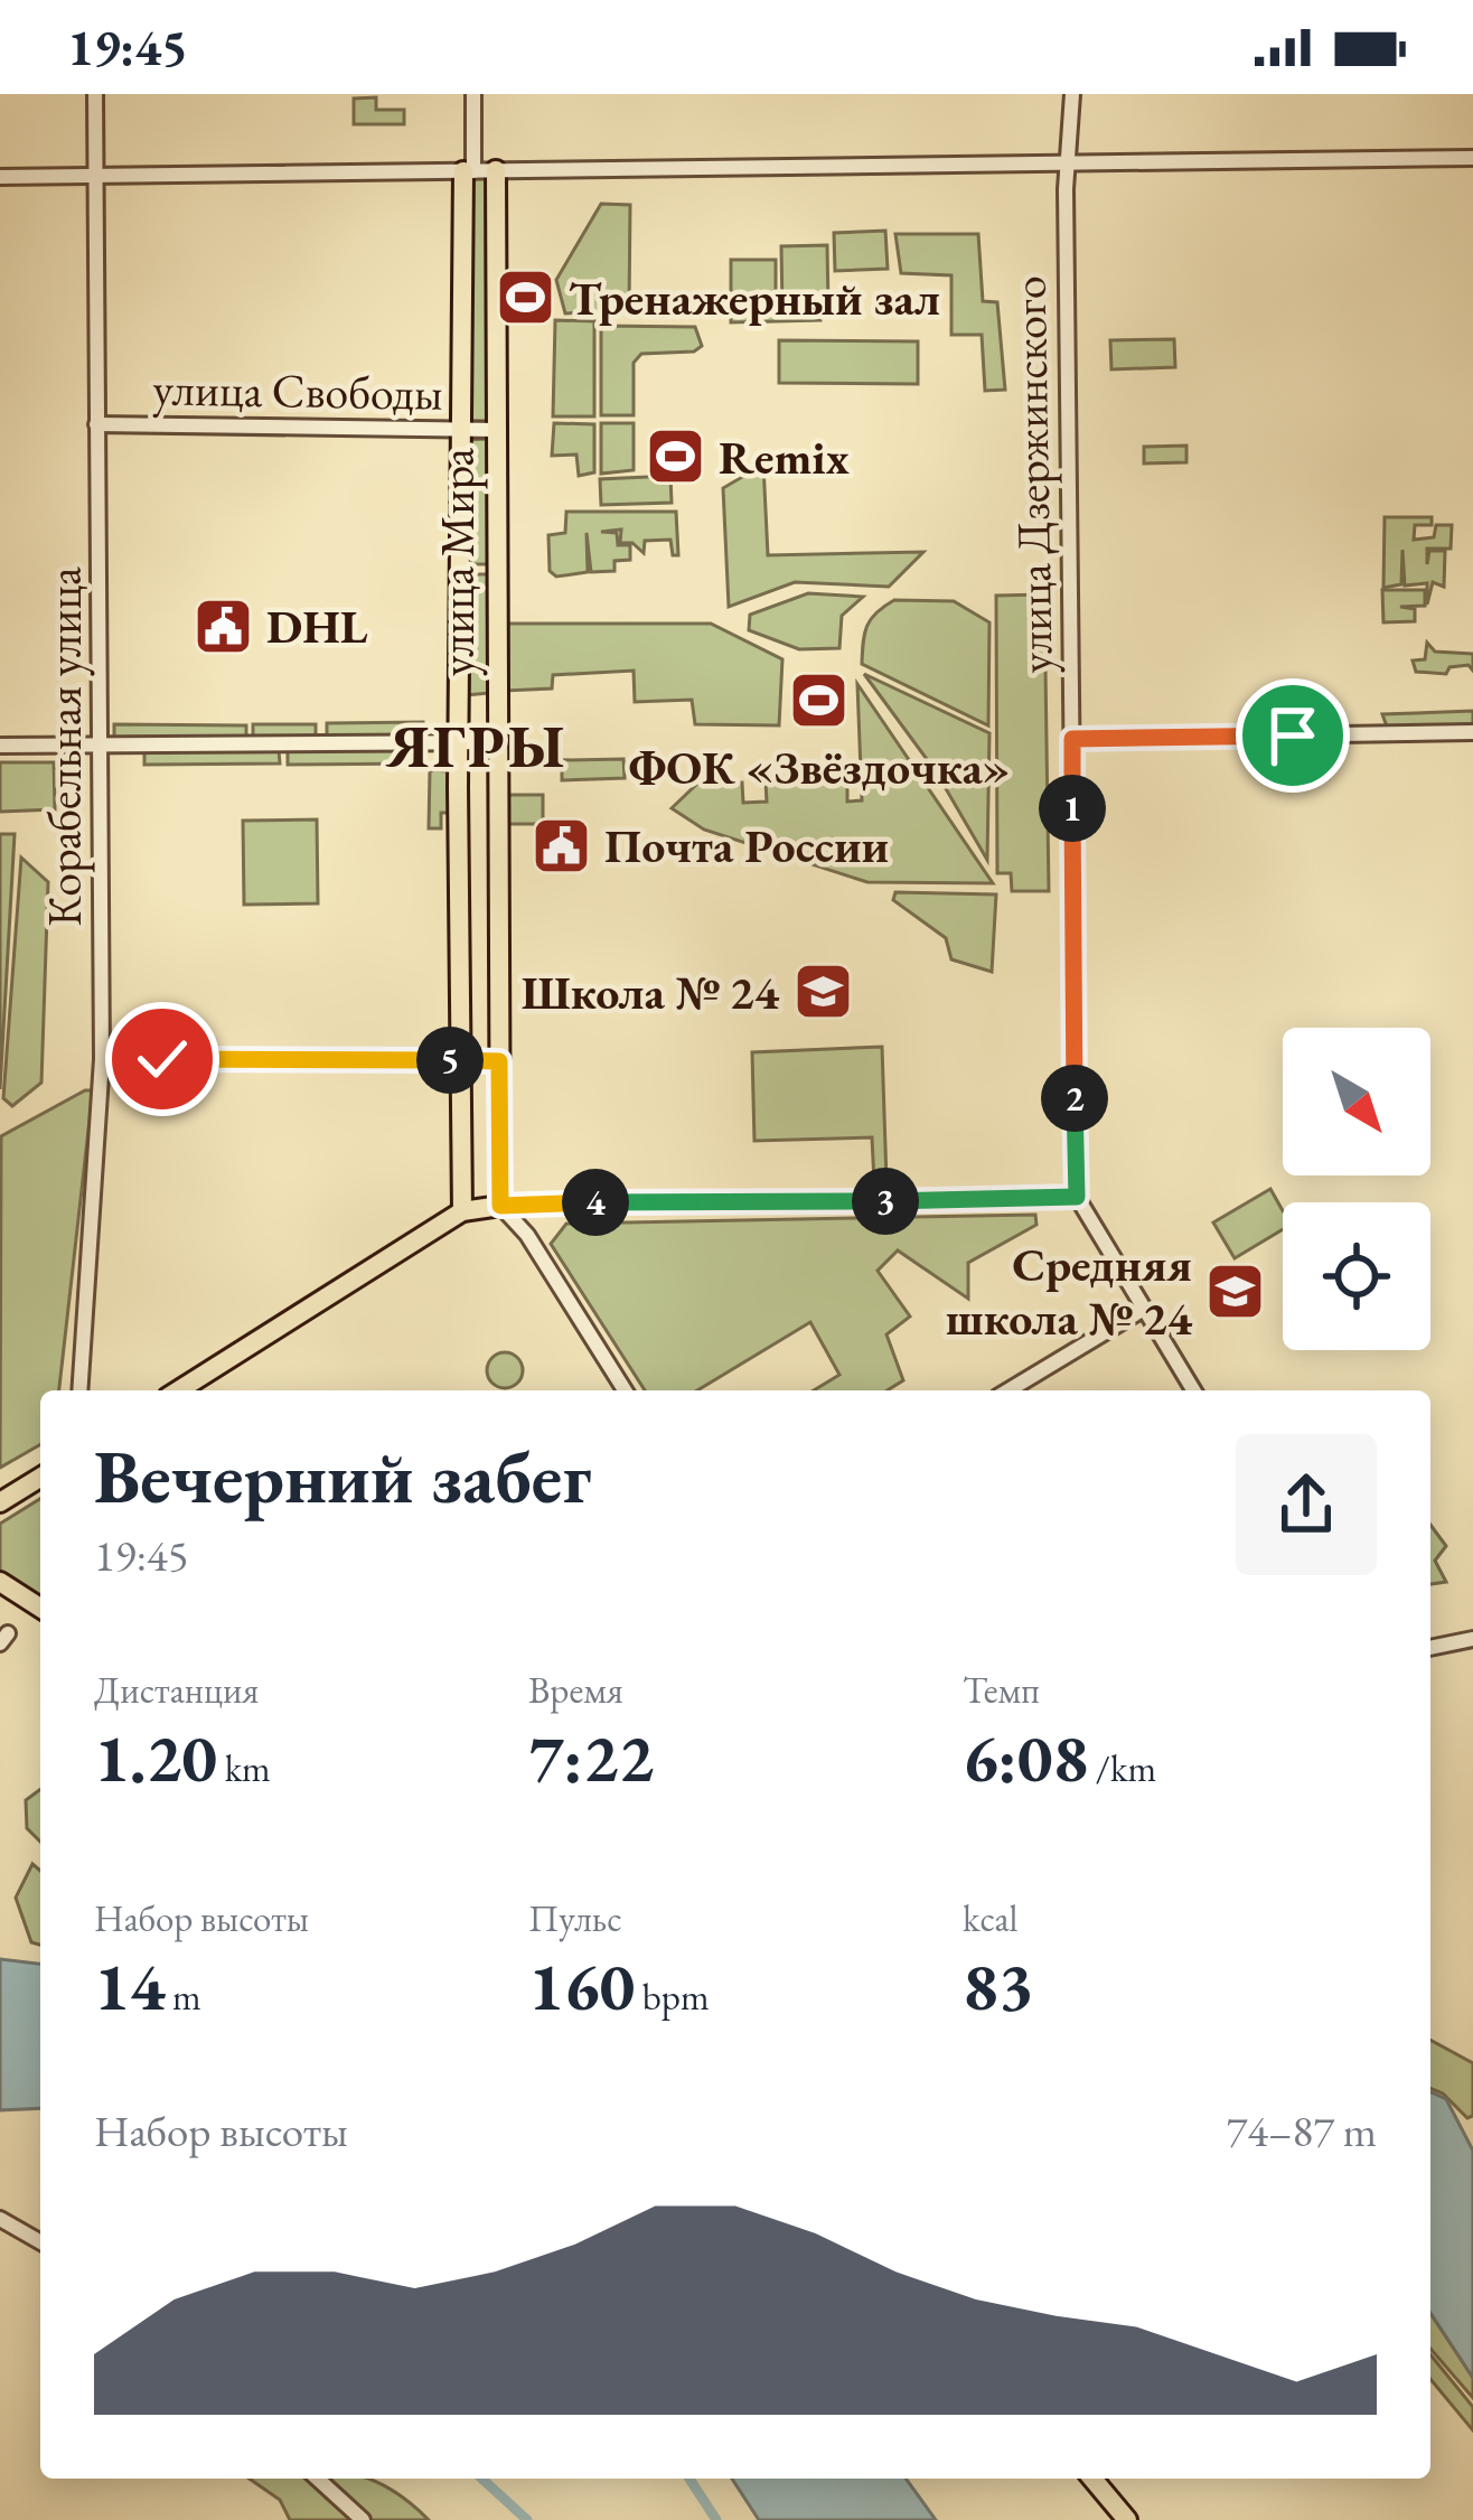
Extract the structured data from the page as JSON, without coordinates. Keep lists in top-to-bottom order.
{
  "streets": {
    "main road": ["улица Мира"],
    "street": ["улица Свободы", "улица Дзержинского", "Корабельная улица"]
  },
  "crossings": [
    ["улица Свободы", "улица Мира"],
    ["улица Свободы", "Корабельная улица"]
  ],
  "districts": ["ЯГРЫ"],
  "places": {
    "sports": ["Тренажерный зал", "Remix", "ФОК «Звёздочка»"],
    "public building": ["DHL", "Почта России"],
    "school or university": ["Школа № 24", "Средняя школа № 24"]
  },
  "north": "bottom right",
  "page": {
    "status": "19:45",
    "pins": [
      "1",
      "5",
      "2",
      "3",
      "4"
    ],
    "heading": ["Вечерний забег", "19:45"],
    "stats": [
      ["Дистанция", "1.20 km"],
      ["Время", "7:22"],
      ["Темп", "6:08 /km"],
      ["Набор высоты", "14 m"],
      ["Пульс", "160 bpm"],
      ["kcal", "83"]
    ],
    "chart": ["Набор высоты", "74–87 m"]
  }
}
